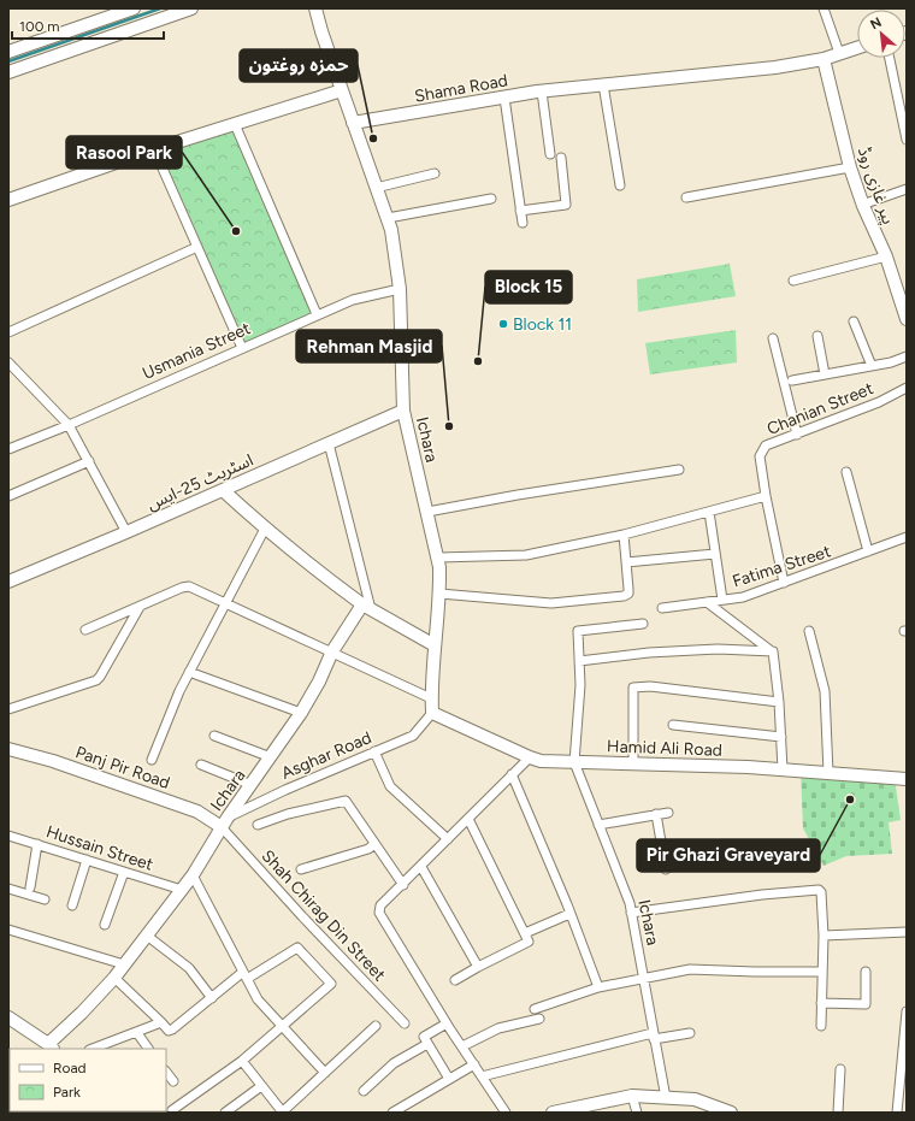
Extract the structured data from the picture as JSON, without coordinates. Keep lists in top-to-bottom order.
{
  "streets": {
    "street": [
      "Shama Road",
      "پیر غازی روڈ",
      "Usmania Street",
      "Chanian Street",
      "Ichara",
      "اسٹریٹ 25-ایس",
      "Fatima Street",
      "Hamid Ali Road",
      "Asghar Road",
      "Panj Pir Road",
      "Hussain Street",
      "Shah Chirag Din Street"
    ]
  },
  "crossings": [
    ["Shama Road", "پیر غازی روڈ"],
    ["Chanian Street", "Fatima Street"],
    ["Ichara", "اسٹریٹ 25-ایس"],
    ["Ichara", "Hamid Ali Road"],
    ["Ichara", "Asghar Road"],
    ["Ichara", "Panj Pir Road"],
    ["Ichara", "Hussain Street"],
    ["Ichara", "Shah Chirag Din Street"],
    ["Hamid Ali Road", "Asghar Road"],
    ["Asghar Road", "Panj Pir Road"],
    ["Asghar Road", "Shah Chirag Din Street"],
    ["Panj Pir Road", "Shah Chirag Din Street"]
  ],
  "places": [
    "حمزه روغتون",
    "Rasool Park",
    "Block 11",
    "Block 15",
    "Rehman Masjid",
    "Pir Ghazi Graveyard"
  ],
  "legend": ["Road", "Park"],
  "scale_bar": "100 m",
  "north": "top left"
}
